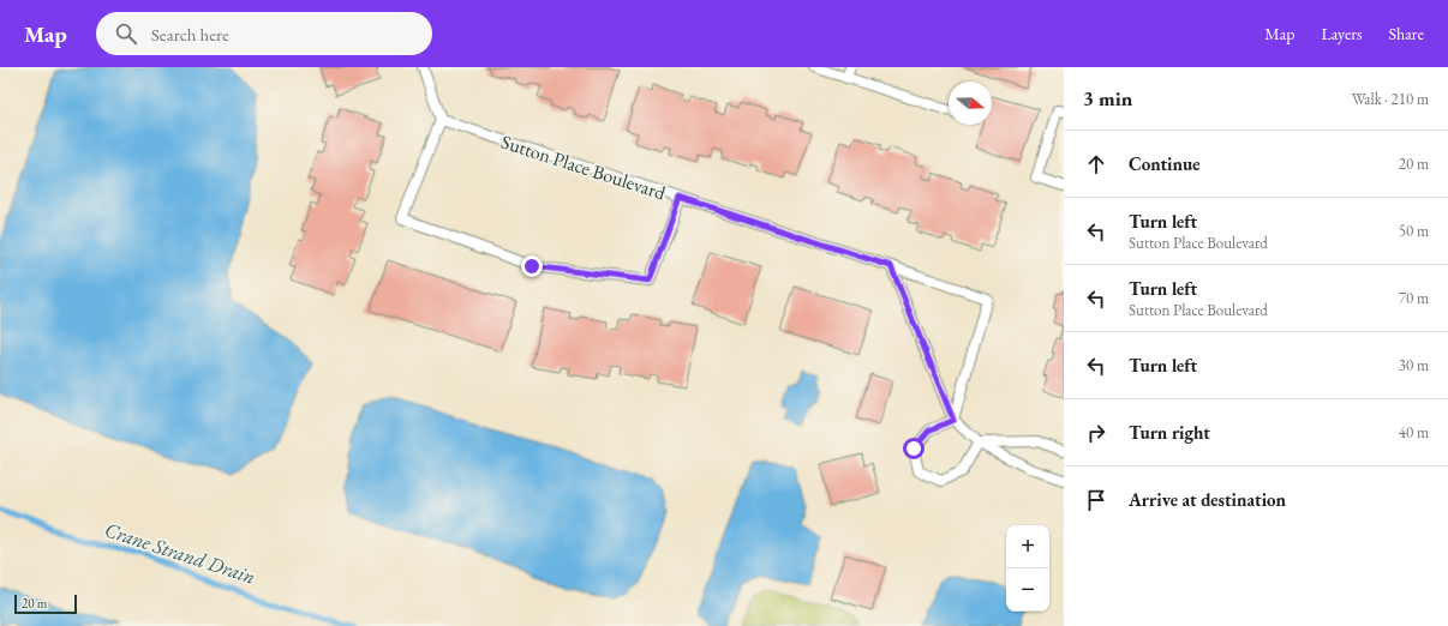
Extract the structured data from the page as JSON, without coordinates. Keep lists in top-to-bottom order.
{
  "streets": {
    "lane": ["Sutton Place Boulevard"]
  },
  "water": ["Crane Strand Drain"],
  "scale_bar": "20 m",
  "north": "right",
  "page": {
    "header": "Map",
    "search": "Search here",
    "nav": ["Map", "Layers", "Share"],
    "heading": ["3 min", "Walk · 210 m"],
    "list": [
      ["Continue", "20 m"],
      ["Turn left", "Sutton Place Boulevard", "50 m"],
      ["Turn left", "Sutton Place Boulevard", "70 m"],
      ["Turn left", "30 m"],
      ["Turn right", "40 m"],
      "Arrive at destination"
    ],
    "map_buttons": ["+", "−"],
    "scale": "20 m"
  }
}
